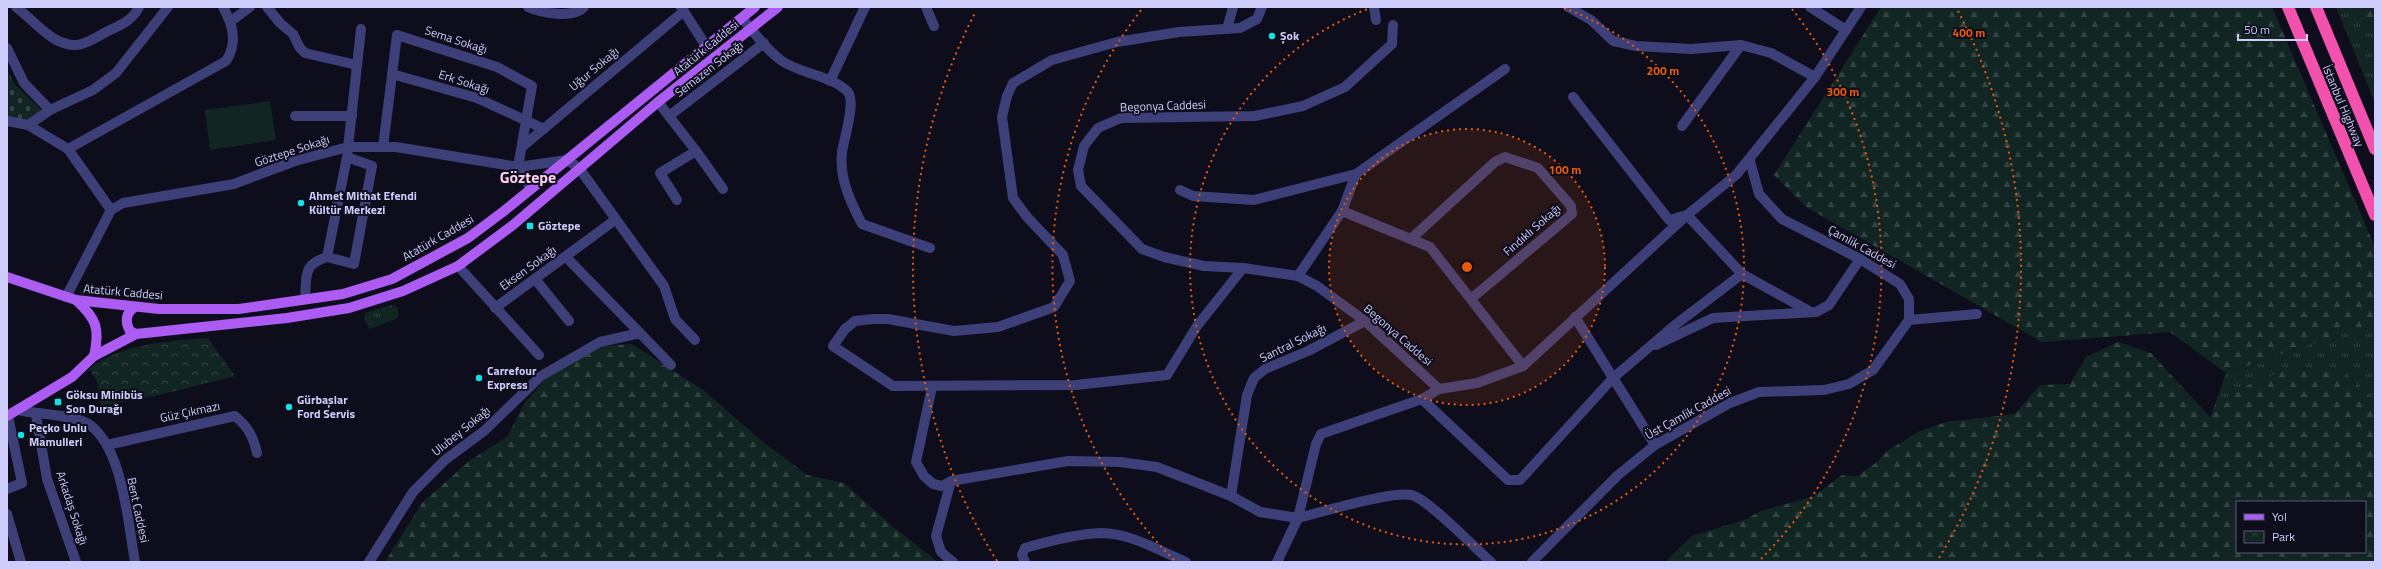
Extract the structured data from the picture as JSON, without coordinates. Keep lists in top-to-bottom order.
{
  "streets": {
    "highway": ["İstanbul Highway"],
    "main road": ["Atatürk Caddesi"],
    "street": [
      "Sema Sokağı",
      "Uğur Sokağı",
      "Semazen Sokağı",
      "Erk Sokağı",
      "Begonya Caddesi",
      "Göztepe Sokağı",
      "Fındıklı Sokağı",
      "Çamlik Caddesi",
      "Eksen Sokağı",
      "Santral Sokağı",
      "Güz Çıkmazı",
      "Üst Çamlik Caddesi",
      "Ulubey Sokağı",
      "Arkadaş Sokağı",
      "Bent Caddesi"
    ]
  },
  "crossings": [
    ["Sema Sokağı", "Uğur Sokağı"],
    ["Sema Sokağı", "Erk Sokağı"],
    ["Sema Sokağı", "Göztepe Sokağı"],
    ["Atatürk Caddesi", "Göztepe Sokağı"],
    ["Atatürk Caddesi", "Eksen Sokağı"],
    ["Uğur Sokağı", "Erk Sokağı"],
    ["Begonya Caddesi", "Santral Sokağı"],
    ["Çamlik Caddesi", "Üst Çamlik Caddesi"],
    ["Güz Çıkmazı", "Bent Caddesi"],
    ["Arkadaş Sokağı", "Bent Caddesi"]
  ],
  "districts": ["Göztepe"],
  "places": {
    "other": [
      "Şok",
      "Ahmet Mithat Efendi Kültür Merkezi",
      "Carrefour Express",
      "Gürbaşlar Ford Servis",
      "Peçko Unlu Mamulleri"
    ],
    "transit": ["Göztepe", "Göksu Minibüs Son Durağı"]
  },
  "legend": ["Yol", "Park"],
  "scale_bar": "50 m",
  "rings": [
    "400 m",
    "200 m",
    "300 m",
    "100 m"
  ]
}
